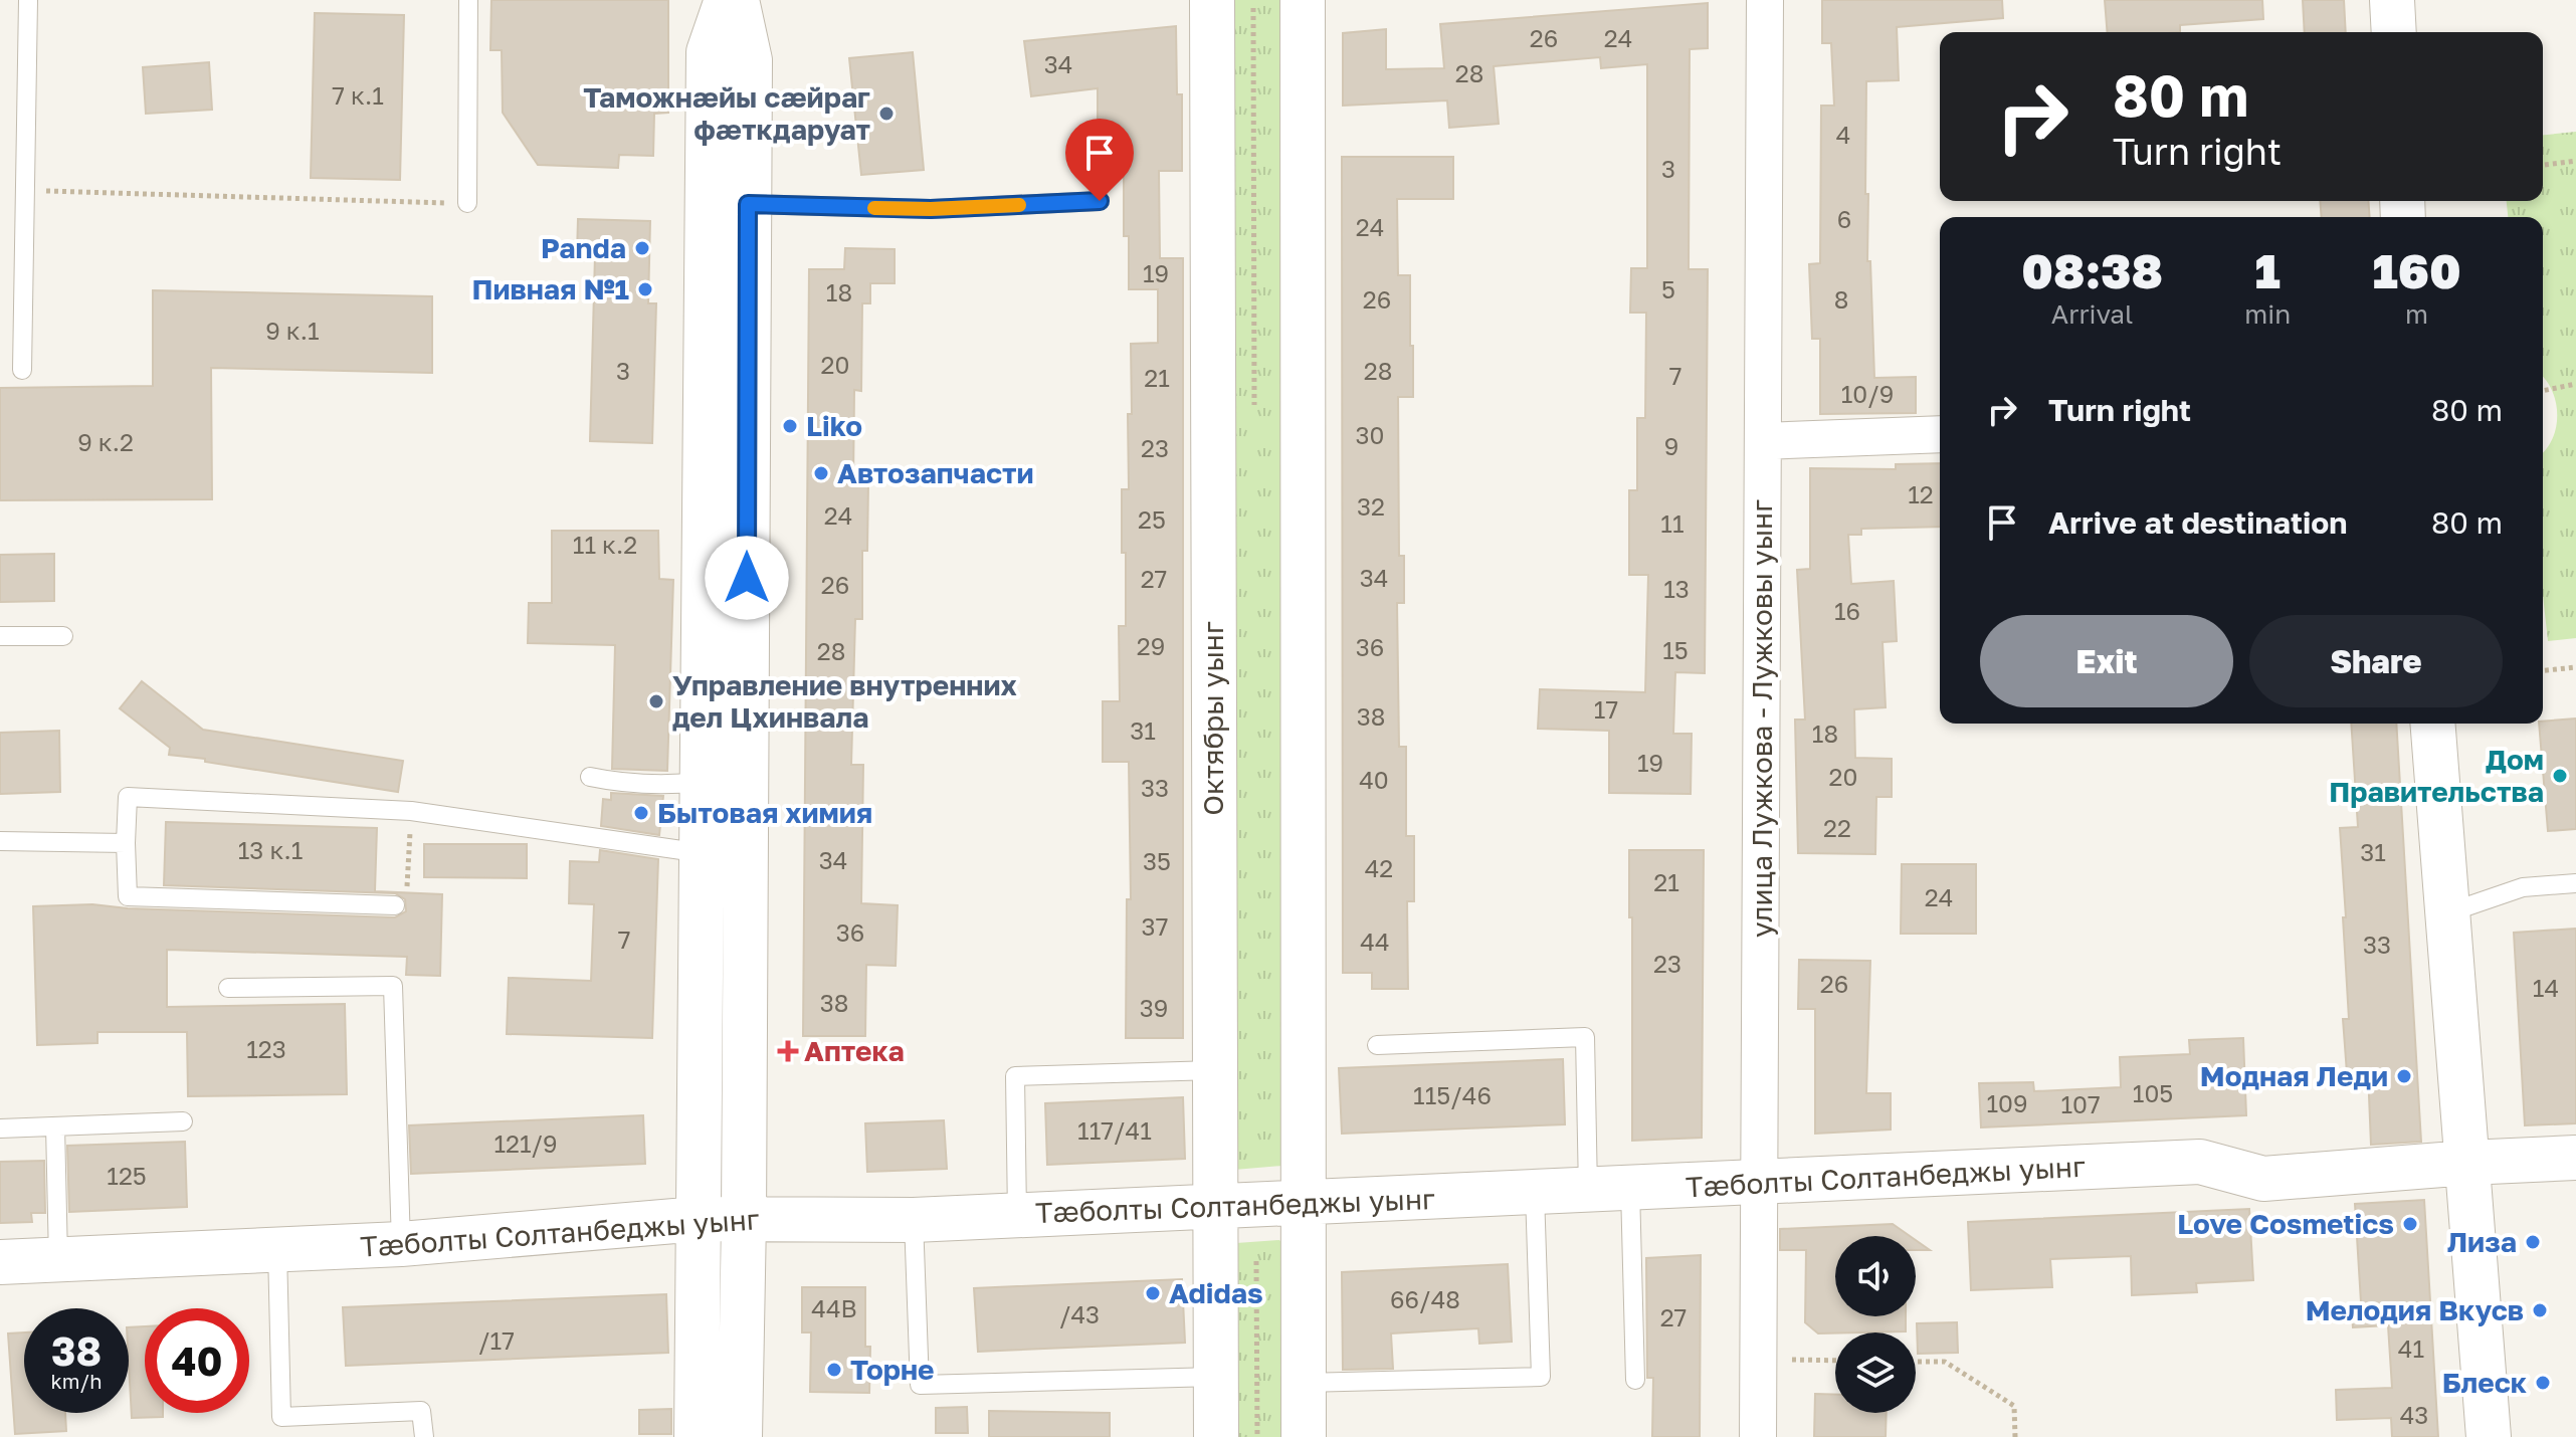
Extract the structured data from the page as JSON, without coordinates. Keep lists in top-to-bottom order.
{
  "streets": {
    "street": ["Октябры уынг", "улица Лужкова - Лужковы уынг", "Тæболты Солтанбеджы уынг"]
  },
  "crossings": [
    ["Октябры уынг", "Тæболты Солтанбеджы уынг"],
    ["улица Лужкова - Лужковы уынг", "Тæболты Солтанбеджы уынг"]
  ],
  "places": {
    "other": [
      "Таможнæйы сæйраг фæткдаруат",
      "Panda",
      "Пивная №1",
      "Liko",
      "Автозапчасти",
      "Управление внутренних дел Цхинвала",
      "Дом Правительства",
      "Бытовая химия",
      "Модная Леди",
      "Love Cosmetics",
      "Лиза",
      "Adidas",
      "Мелодия Вкусв",
      "Торне",
      "Блеск"
    ],
    "health": ["Аптека"]
  },
  "house_numbers": [
    "26",
    "24",
    "34",
    "28",
    "7 к.1",
    "4",
    "3",
    "6",
    "24",
    "19",
    "5",
    "18",
    "26",
    "8",
    "9 к.1",
    "20",
    "3",
    "28",
    "7",
    "21",
    "10/9",
    "30",
    "9 к.2",
    "9",
    "23",
    "12",
    "32",
    "24",
    "25",
    "11",
    "11 к.2",
    "34",
    "27",
    "26",
    "13",
    "16",
    "29",
    "36",
    "15",
    "28",
    "17",
    "38",
    "31",
    "18",
    "19",
    "20",
    "40",
    "33",
    "22",
    "13 к.1",
    "31",
    "34",
    "35",
    "42",
    "21",
    "24",
    "37",
    "36",
    "7",
    "44",
    "33",
    "23",
    "26",
    "14",
    "38",
    "39",
    "123",
    "105",
    "115/46",
    "109",
    "107",
    "117/41",
    "121/9",
    "125",
    "66/48",
    "44В",
    "/43",
    "27",
    "/17",
    "41",
    "43"
  ],
  "page": {
    "turn": ["80 m", "Turn right"],
    "eta": [
      "08:38",
      "Arrival",
      "1",
      "min",
      "160",
      "m"
    ],
    "list": [
      {
        "name": "Turn right",
        "value": "80 m"
      },
      {
        "name": "Arrive at destination",
        "value": "80 m"
      }
    ],
    "buttons": ["Exit", "Share"],
    "speed": "38 km/h",
    "limit": "40"
  }
}
